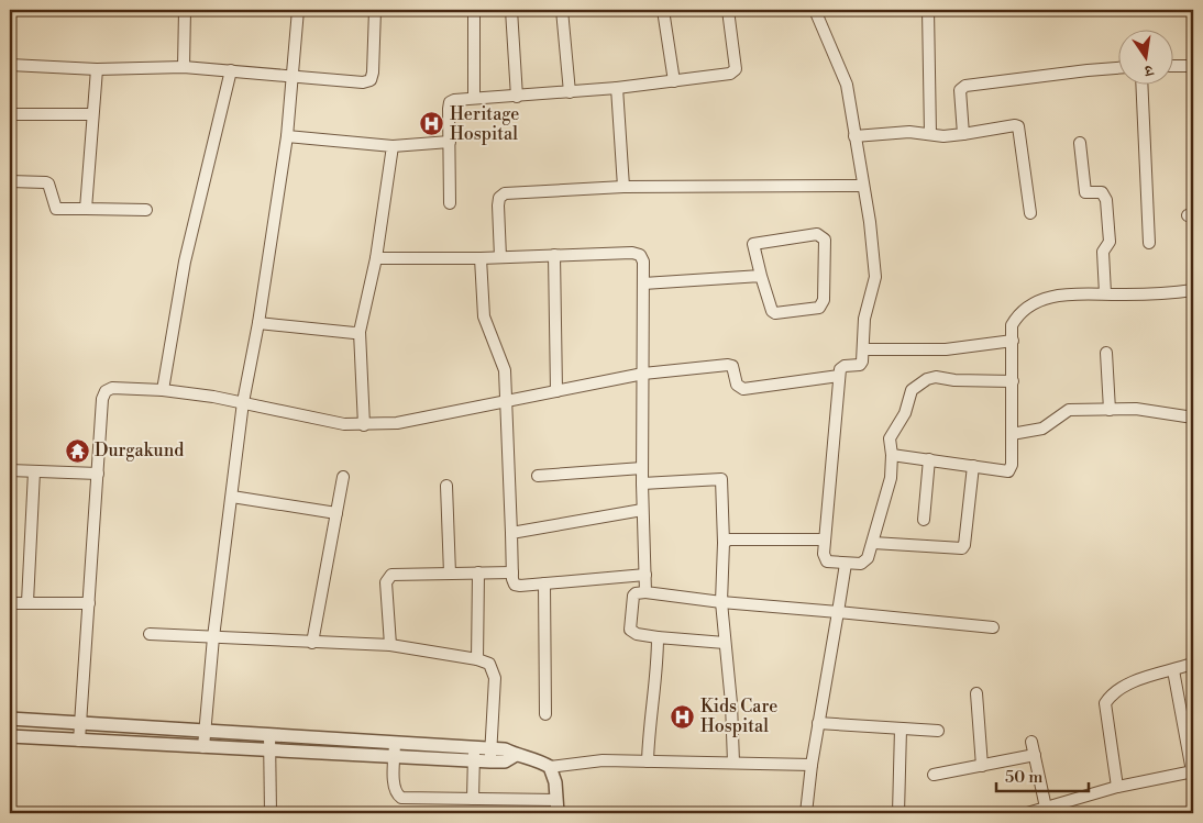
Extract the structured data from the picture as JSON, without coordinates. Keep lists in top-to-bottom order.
{
  "places": {
    "hospital": ["Heritage Hospital", "Kids Care Hospital"],
    "temple": ["Durgakund"]
  },
  "scale_bar": "50 m",
  "north": "bottom"
}
